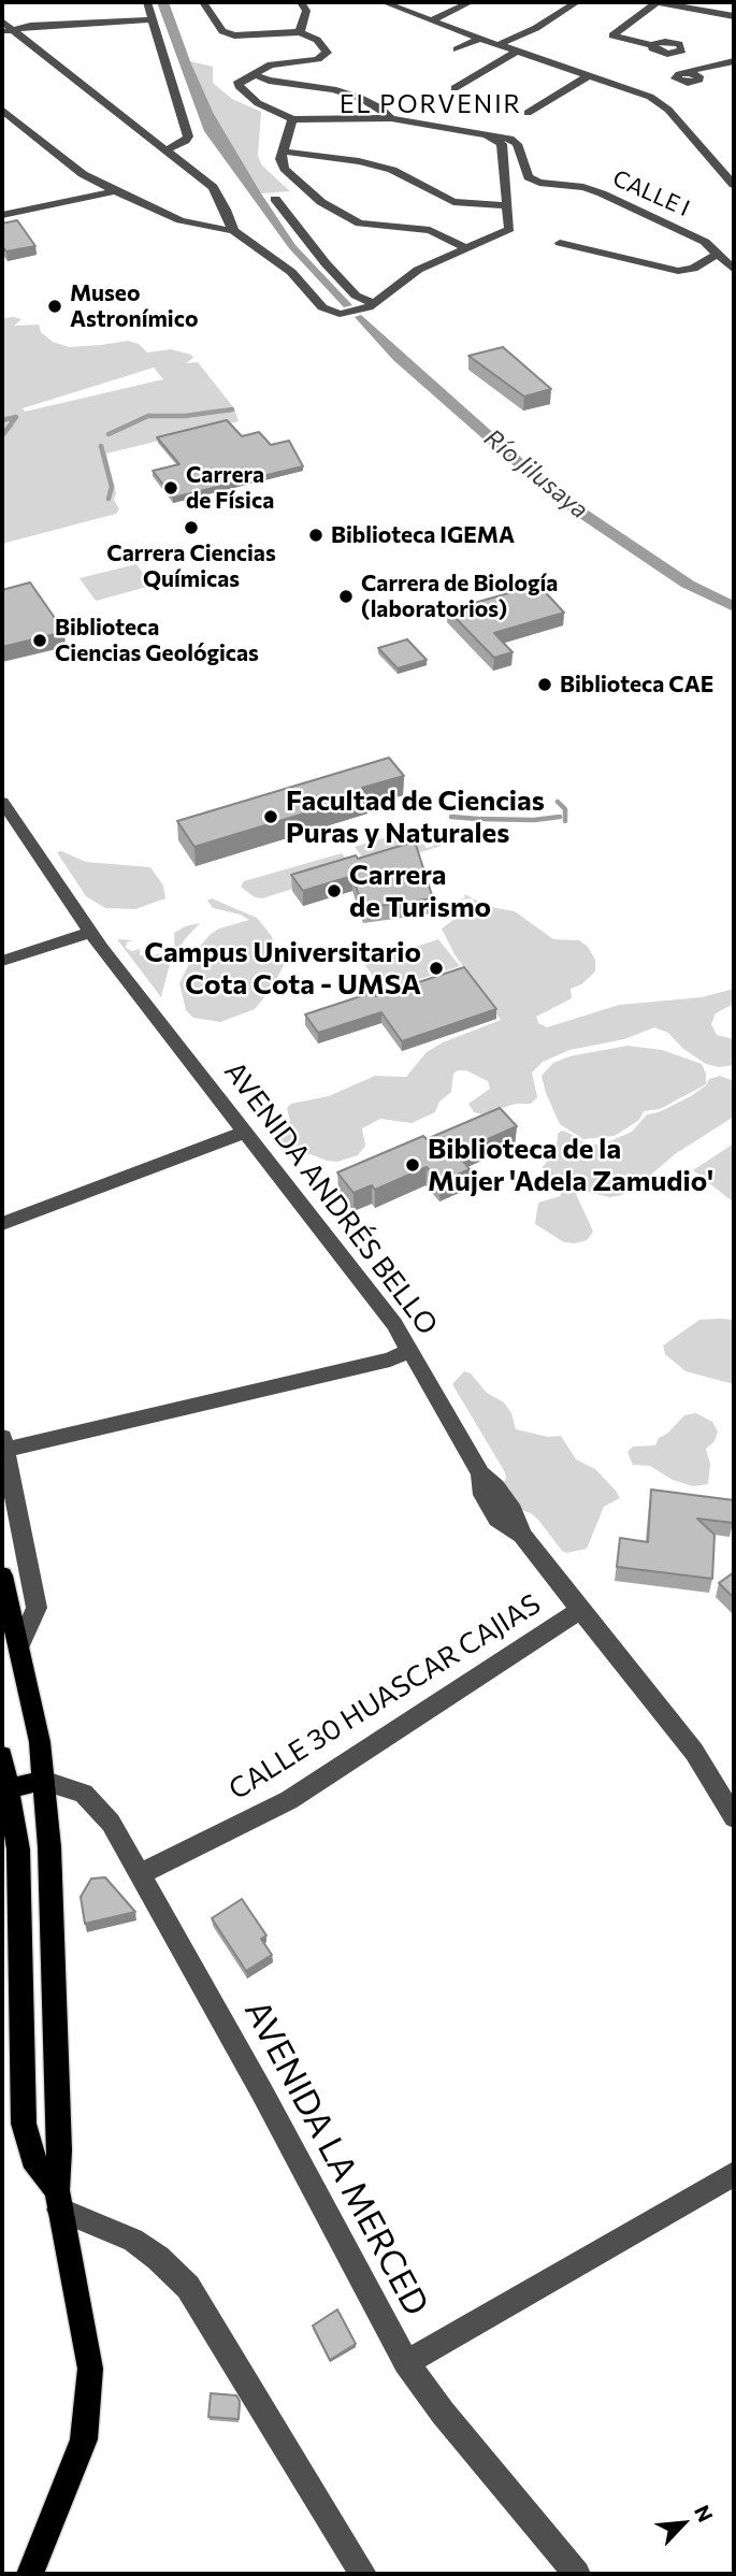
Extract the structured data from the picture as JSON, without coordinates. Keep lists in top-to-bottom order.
{
  "streets": {
    "street": [
      "CALLE I",
      "AVENIDA ANDRÉS BELLO",
      "CALLE 30 HUASCAR CAJIAS",
      "AVENIDA LA MERCED"
    ]
  },
  "crossings": [
    ["AVENIDA ANDRÉS BELLO", "CALLE 30 HUASCAR CAJIAS"],
    ["CALLE 30 HUASCAR CAJIAS", "AVENIDA LA MERCED"]
  ],
  "districts": ["EL PORVENIR"],
  "water": ["Río Jilusaya"],
  "places": [
    "Museo Astronímico",
    "Carrera de Física",
    "Carrera Ciencias Químicas",
    "Biblioteca IGEMA",
    "Carrera de Biología (laboratorios)",
    "Biblioteca Ciencias Geológicas",
    "Biblioteca CAE",
    "Facultad de Ciencias Puras y Naturales",
    "Carrera de Turismo",
    "Campus Universitario Cota Cota - UMSA",
    "Biblioteca de la Mujer 'Adela Zamudio'"
  ],
  "north": "top right"
}
